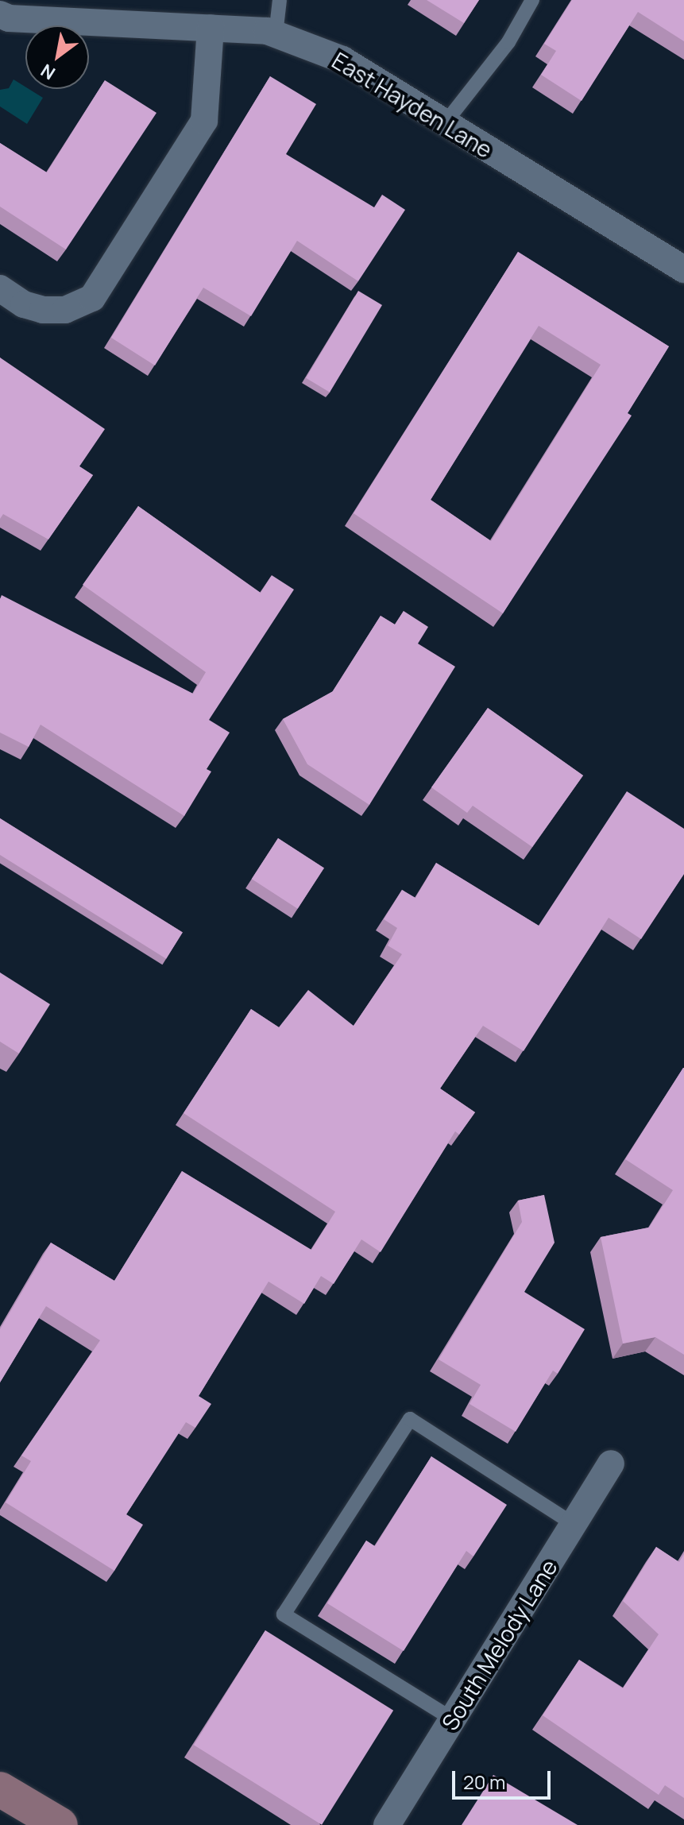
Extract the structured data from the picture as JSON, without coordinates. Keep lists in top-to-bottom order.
{
  "streets": {
    "street": ["East Hayden Lane", "South Melody Lane"]
  },
  "scale_bar": "20 m",
  "north": "bottom left"
}
